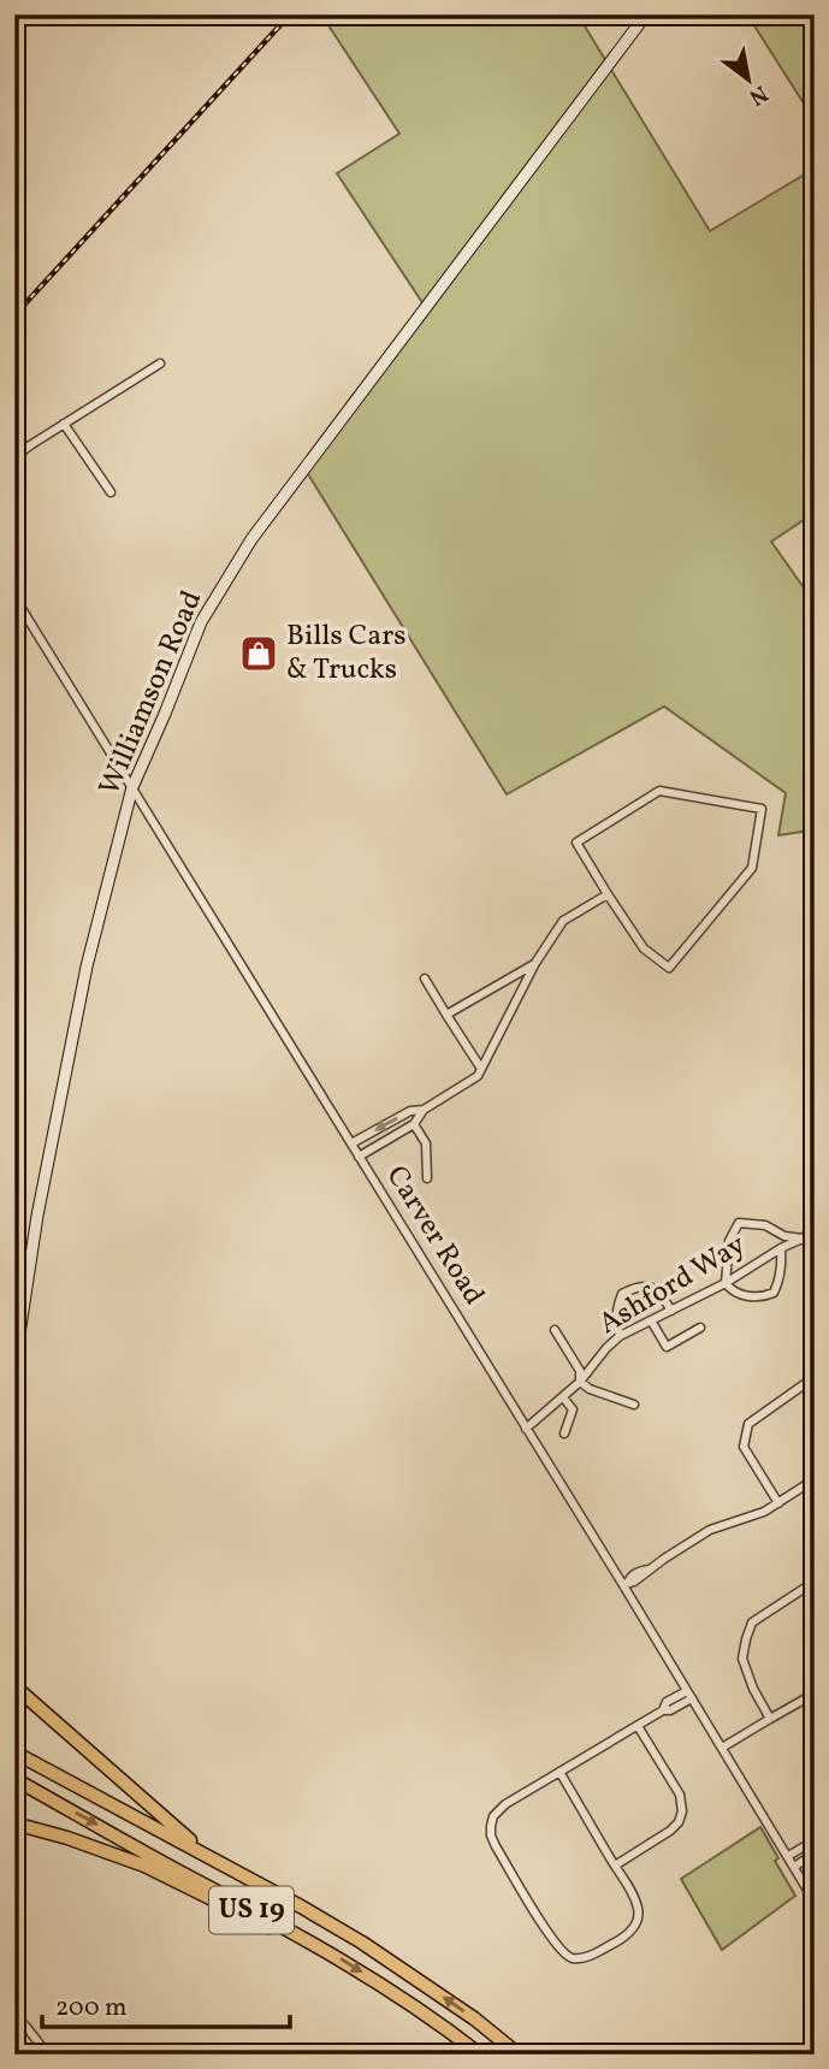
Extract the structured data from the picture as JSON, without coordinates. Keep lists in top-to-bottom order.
{
  "streets": {
    "highway": ["US 19"],
    "main road": ["Williamson Road"],
    "street": ["Carver Road", "Ashford Way"]
  },
  "crossings": [
    ["Williamson Road", "Carver Road"],
    ["Carver Road", "Ashford Way"]
  ],
  "places": {
    "shop": ["Bills Cars & Trucks"]
  },
  "scale_bar": "200 m",
  "north": "bottom right"
}
